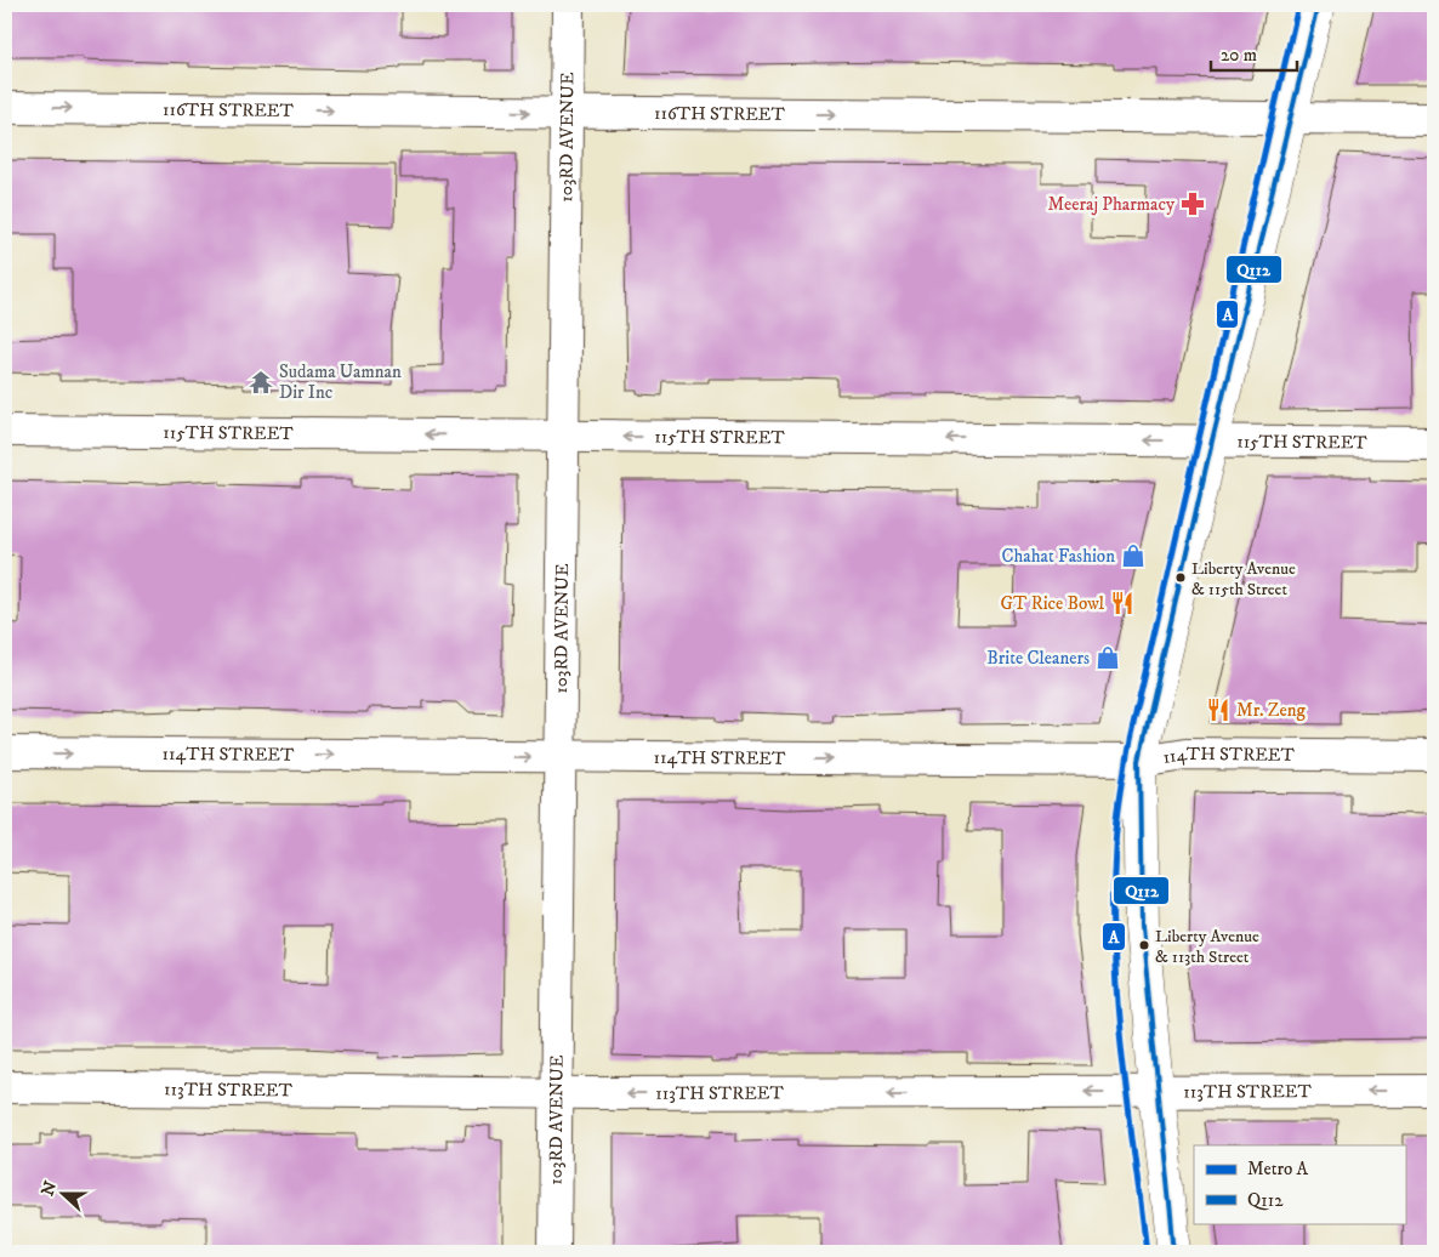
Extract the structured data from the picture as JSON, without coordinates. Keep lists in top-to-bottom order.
{
  "streets": {
    "street": [
      "116TH STREET",
      "103RD AVENUE",
      "115TH STREET",
      "114TH STREET",
      "113TH STREET"
    ]
  },
  "crossings": [
    ["116TH STREET", "103RD AVENUE"],
    ["103RD AVENUE", "115TH STREET"],
    ["103RD AVENUE", "114TH STREET"],
    ["103RD AVENUE", "113TH STREET"]
  ],
  "one_way": [
    "116TH STREET",
    "115TH STREET",
    "114TH STREET",
    "113TH STREET"
  ],
  "places": {
    "pharmacy": ["Meeraj Pharmacy"],
    "temple": ["Sudama Uamnan Dir Inc"],
    "shop": ["Chahat Fashion", "Brite Cleaners"],
    "other": ["Liberty Avenue & 115th Street", "Liberty Avenue & 113th Street"],
    "restaurant": ["GT Rice Bowl", "Mr. Zeng"]
  },
  "lines": ["metro line A", "transit line Q112"],
  "legend": ["Metro A", "Q112"],
  "scale_bar": "20 m",
  "north": "left"
}
